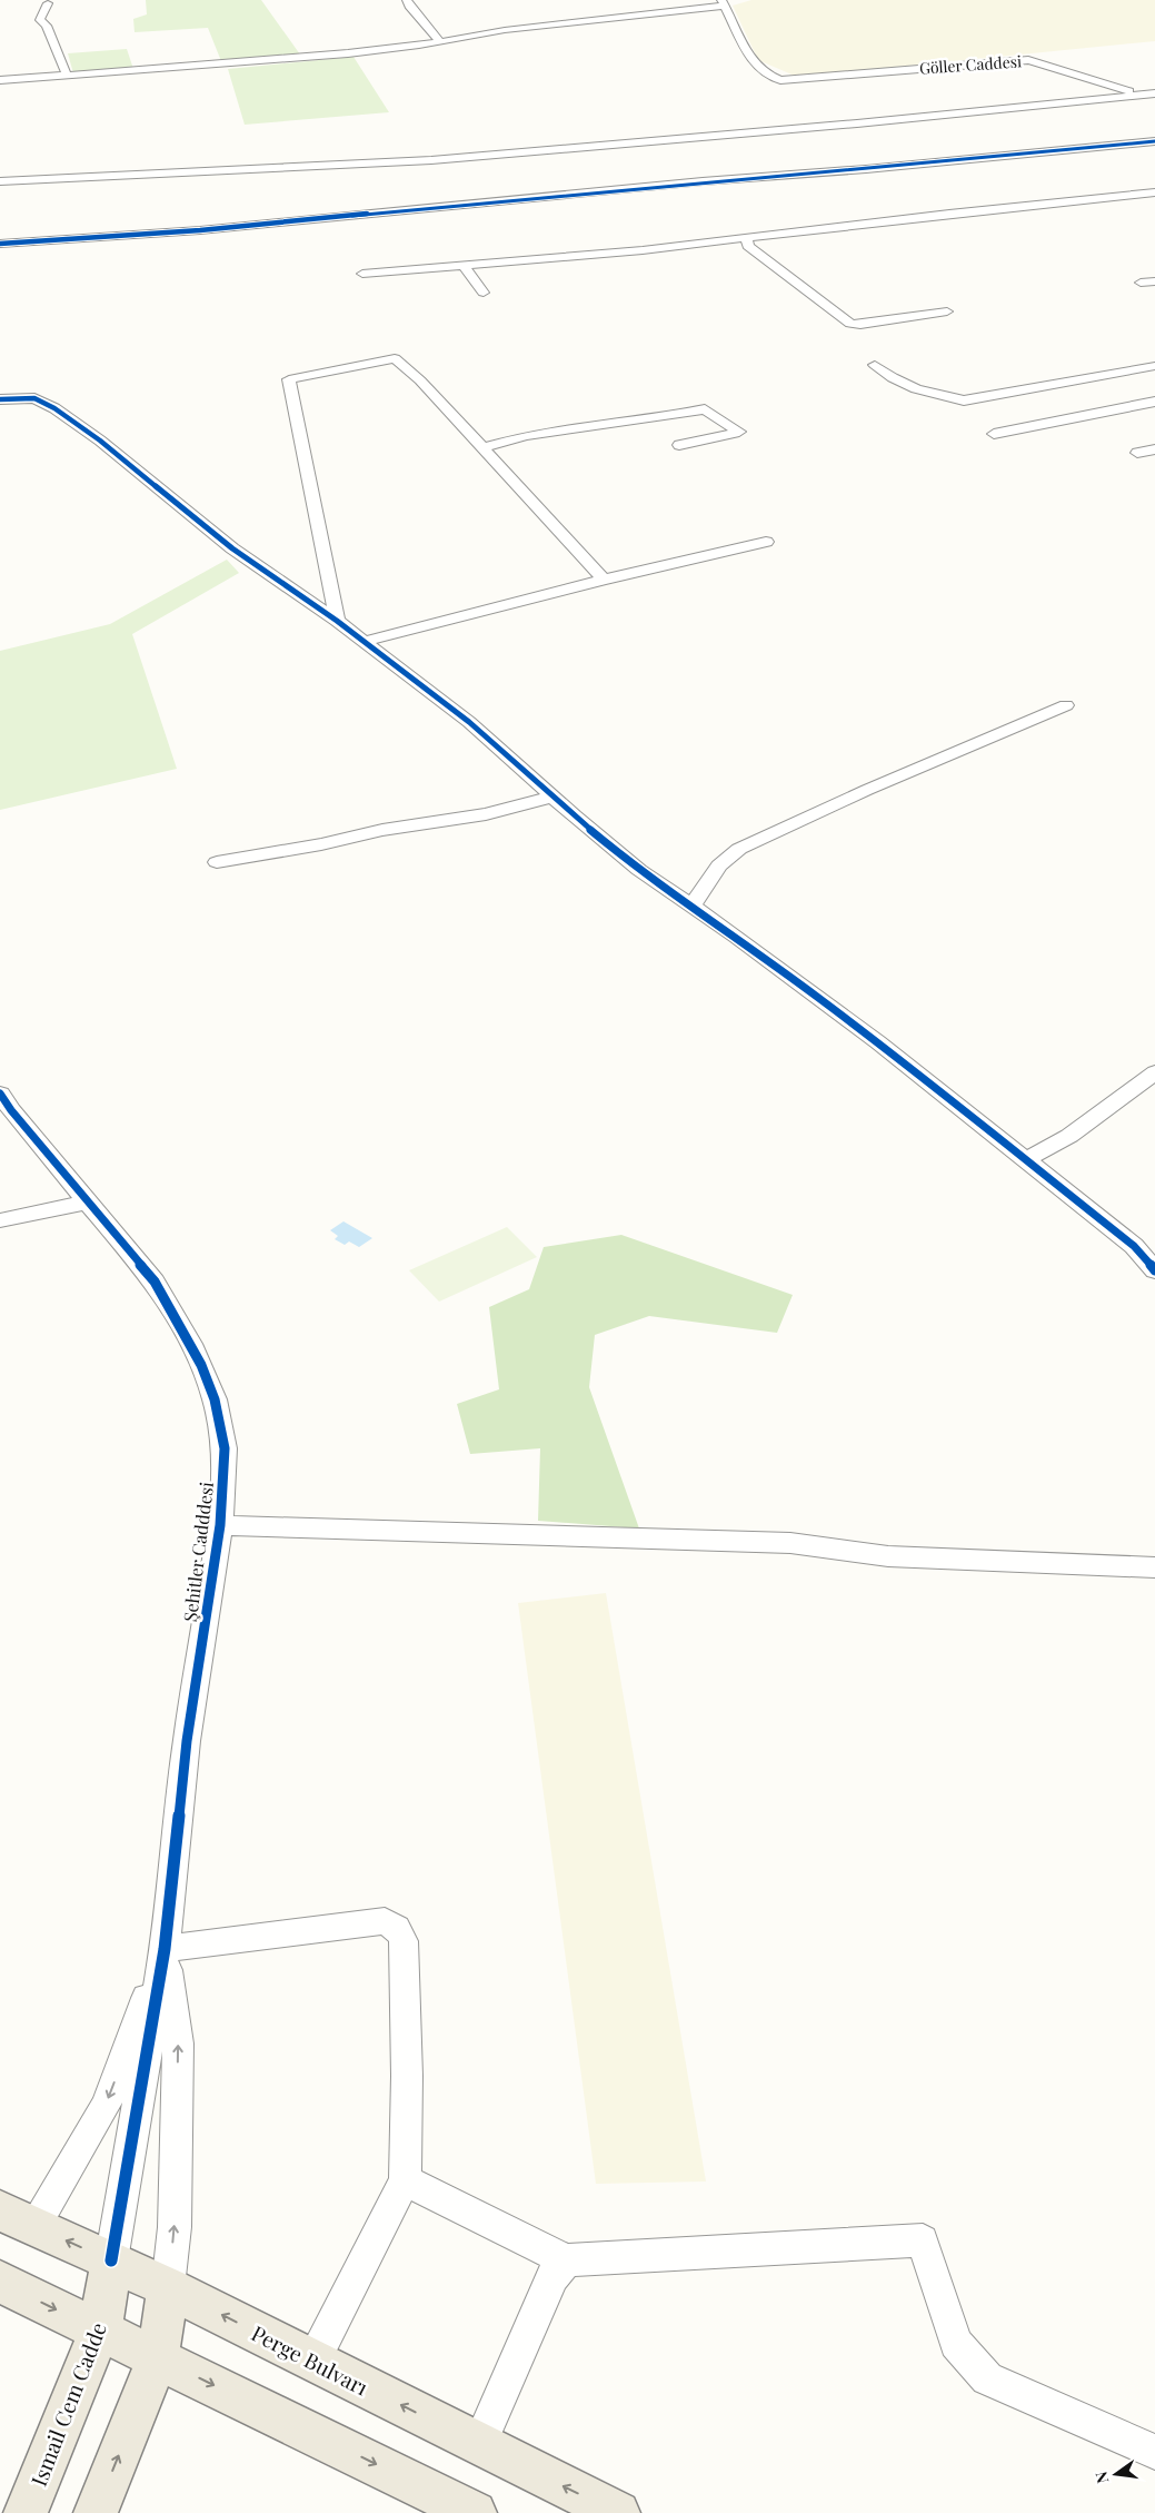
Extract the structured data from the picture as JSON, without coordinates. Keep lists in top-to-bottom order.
{
  "streets": {
    "main road": ["Perge Bulvarı", "Ismail Cem Cadde"],
    "street": ["Göller Caddesi", "Şehitler Cadddesi"]
  },
  "crossings": [
    ["Perge Bulvarı", "Ismail Cem Cadde"]
  ],
  "north": "left"
}
